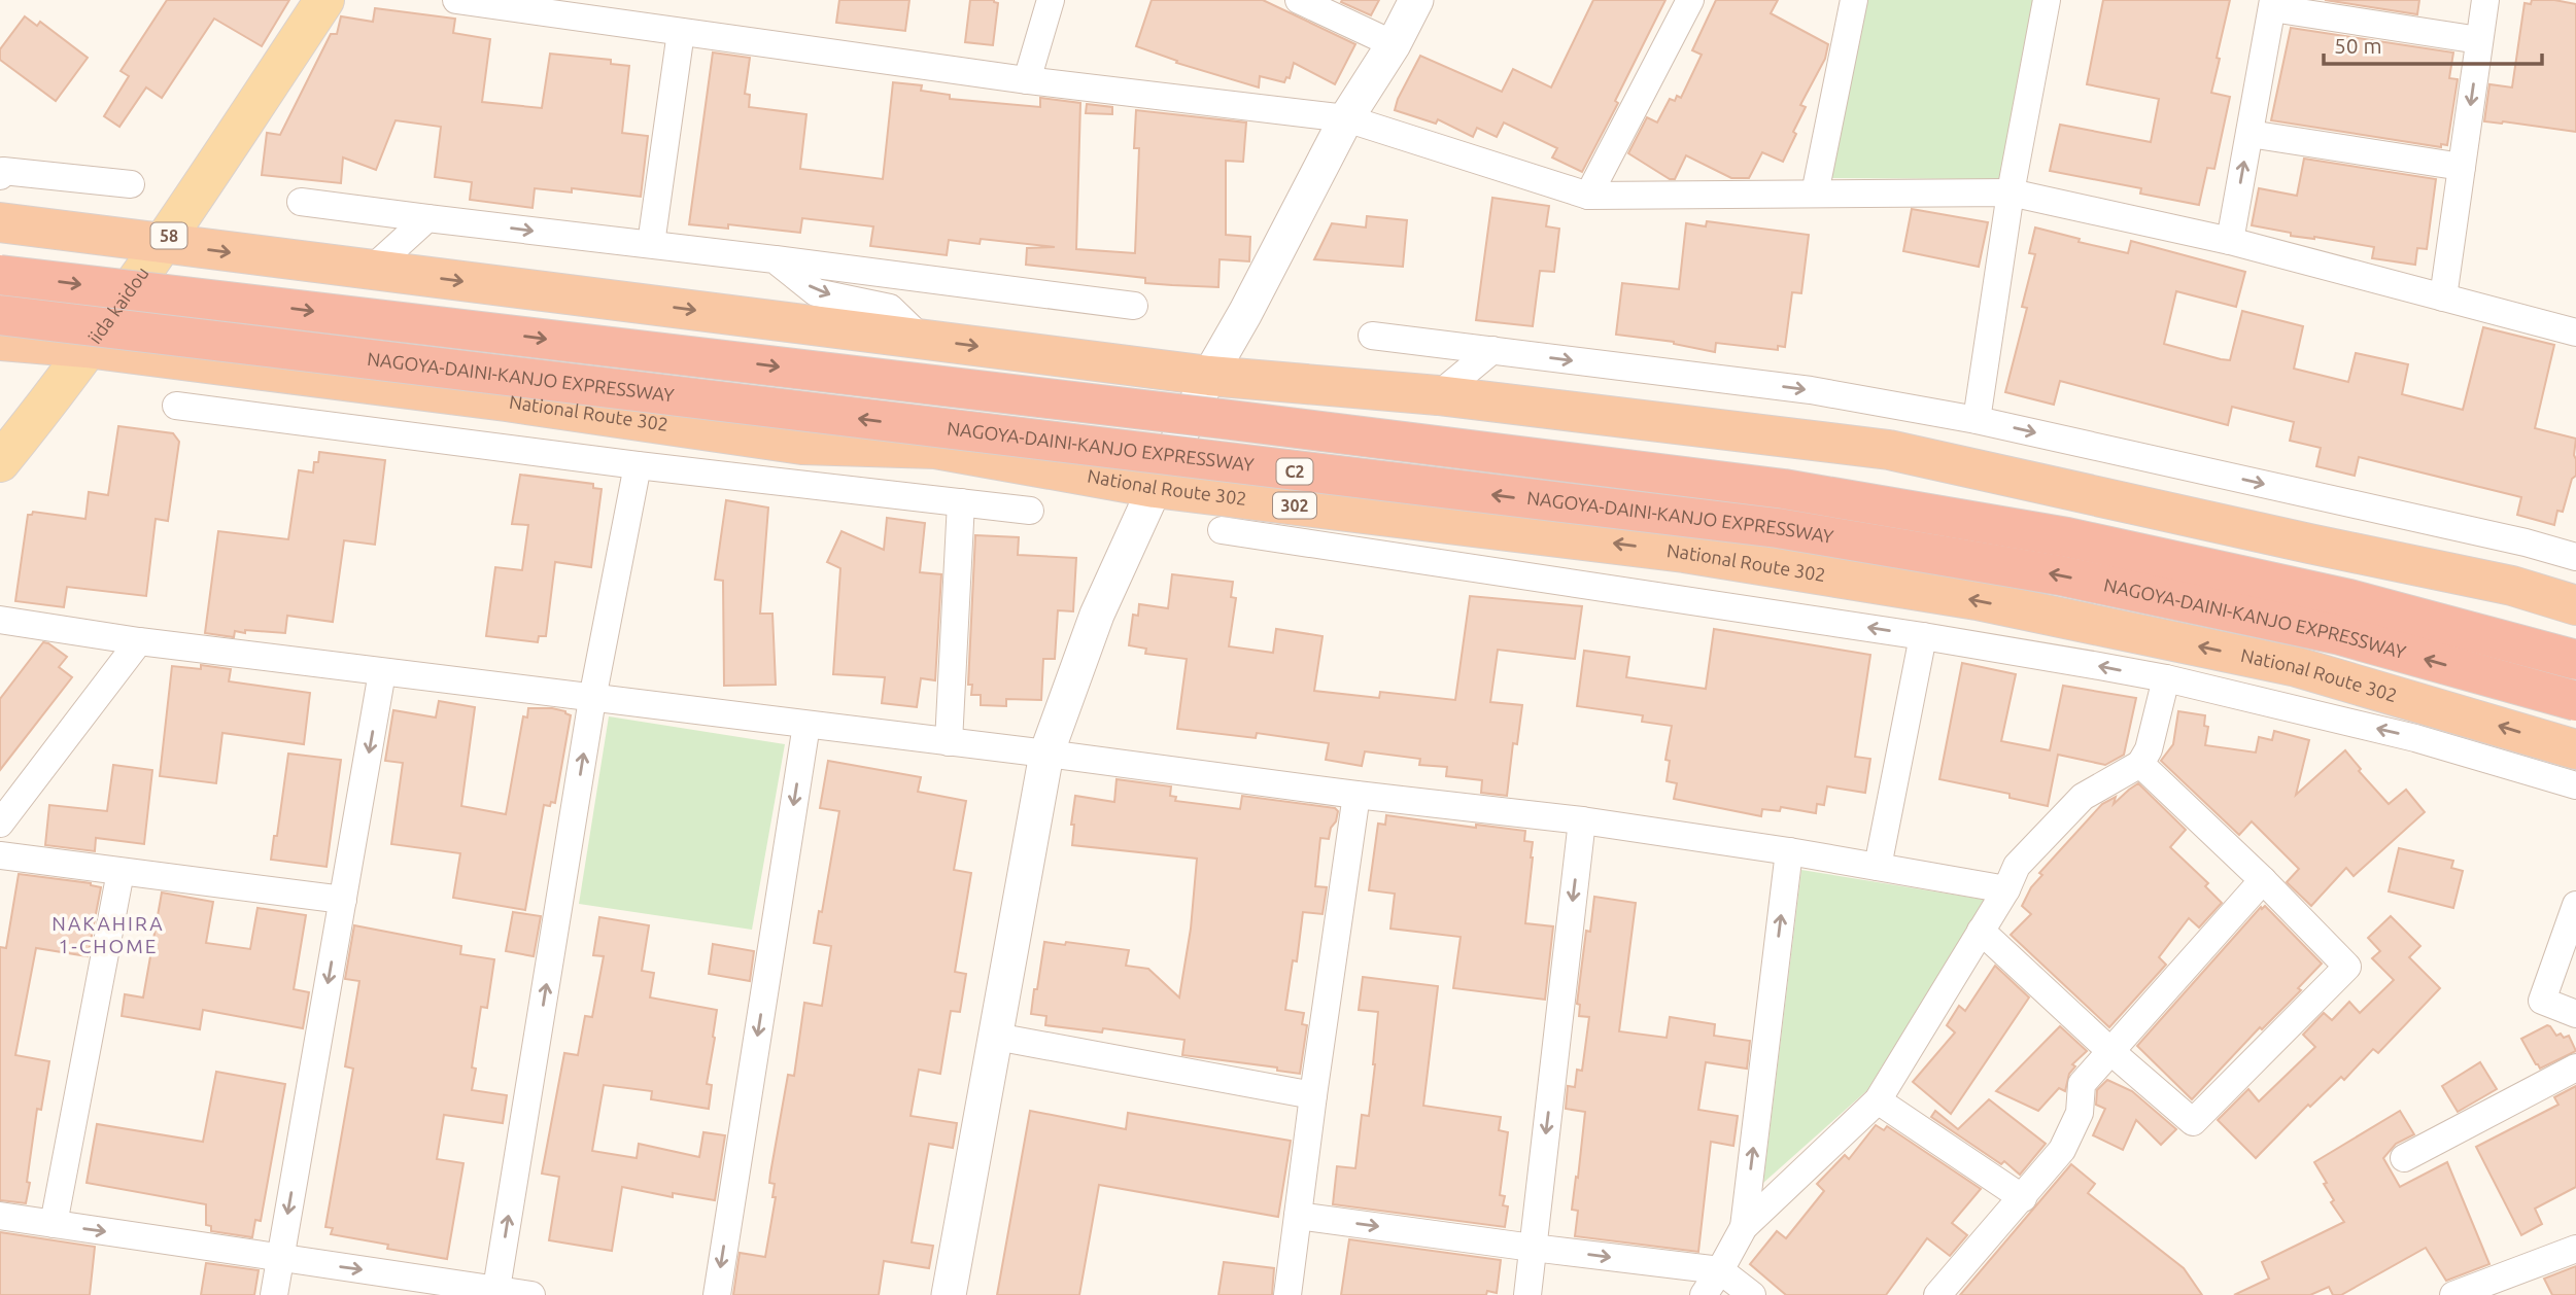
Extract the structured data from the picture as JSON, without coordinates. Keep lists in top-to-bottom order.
{
  "streets": {
    "highway": [
      "NAGOYA-DAINI-KANJO EXPRESSWAY",
      "National Route 302",
      "C2",
      "302"
    ],
    "main road": ["58", "iida kaidou"]
  },
  "crossings": [
    ["iida kaidou", "National Route 302"]
  ],
  "districts": ["NAKAHIRA 1-CHOME"],
  "scale_bar": "50 m"
}
